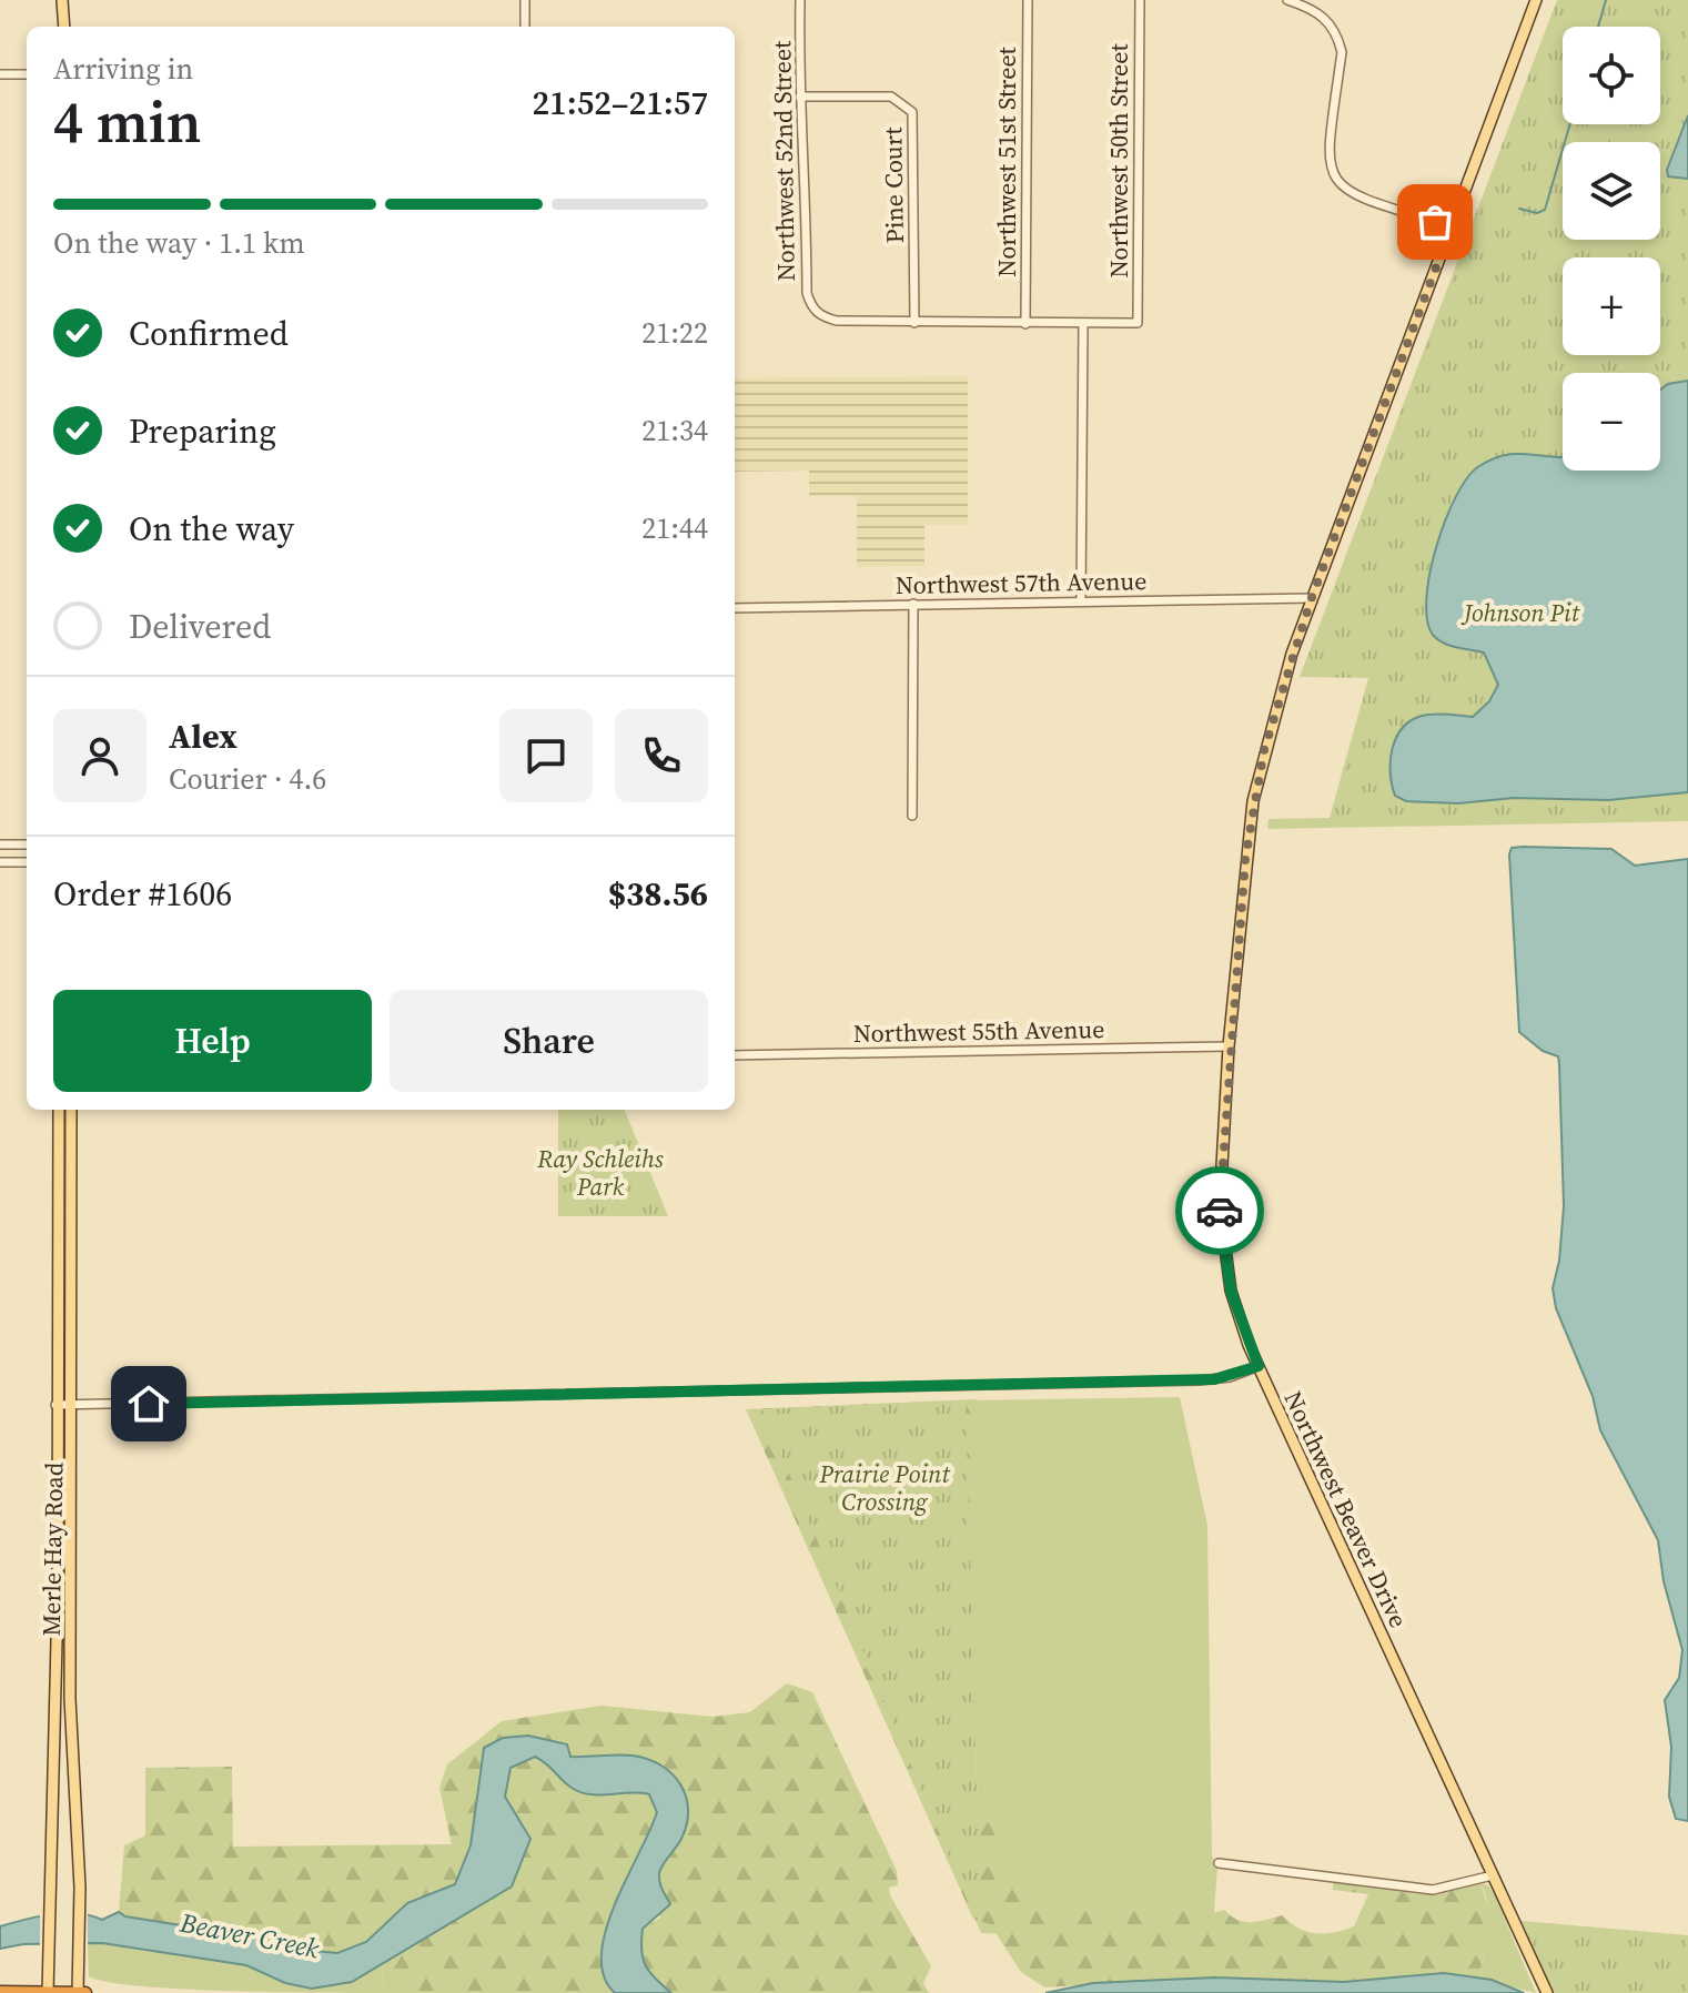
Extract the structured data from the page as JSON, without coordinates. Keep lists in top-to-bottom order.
{
  "streets": {
    "main road": ["Northwest Beaver Drive", "Merle Hay Road"],
    "street": [
      "Northwest 52nd Street",
      "Northwest 50th Street",
      "Northwest 51st Street",
      "Pine Court",
      "Northwest 57th Avenue",
      "Northwest 55th Avenue"
    ]
  },
  "crossings": [
    ["Northwest 52nd Street", "Pine Court"],
    ["Northwest 57th Avenue", "Northwest Beaver Drive"],
    ["Northwest 55th Avenue", "Northwest Beaver Drive"]
  ],
  "water": ["Beaver Creek"],
  "parks": ["Johnson Pit", "Ray Schleihs Park", "Prairie Point Crossing"],
  "page": {
    "map_buttons": ["+", "−"],
    "heading": ["4 min", "Arriving in", "21:52–21:57"],
    "panel": [
      "Alex",
      "Courier · 4.6",
      "Order #1606",
      "$38.56"
    ],
    "bar": "On the way · 1.1 km",
    "list": [
      ["Confirmed", "21:22"],
      ["Preparing", "21:34"],
      ["On the way", "21:44"],
      "Delivered"
    ],
    "buttons": ["Help", "Share"]
  }
}
